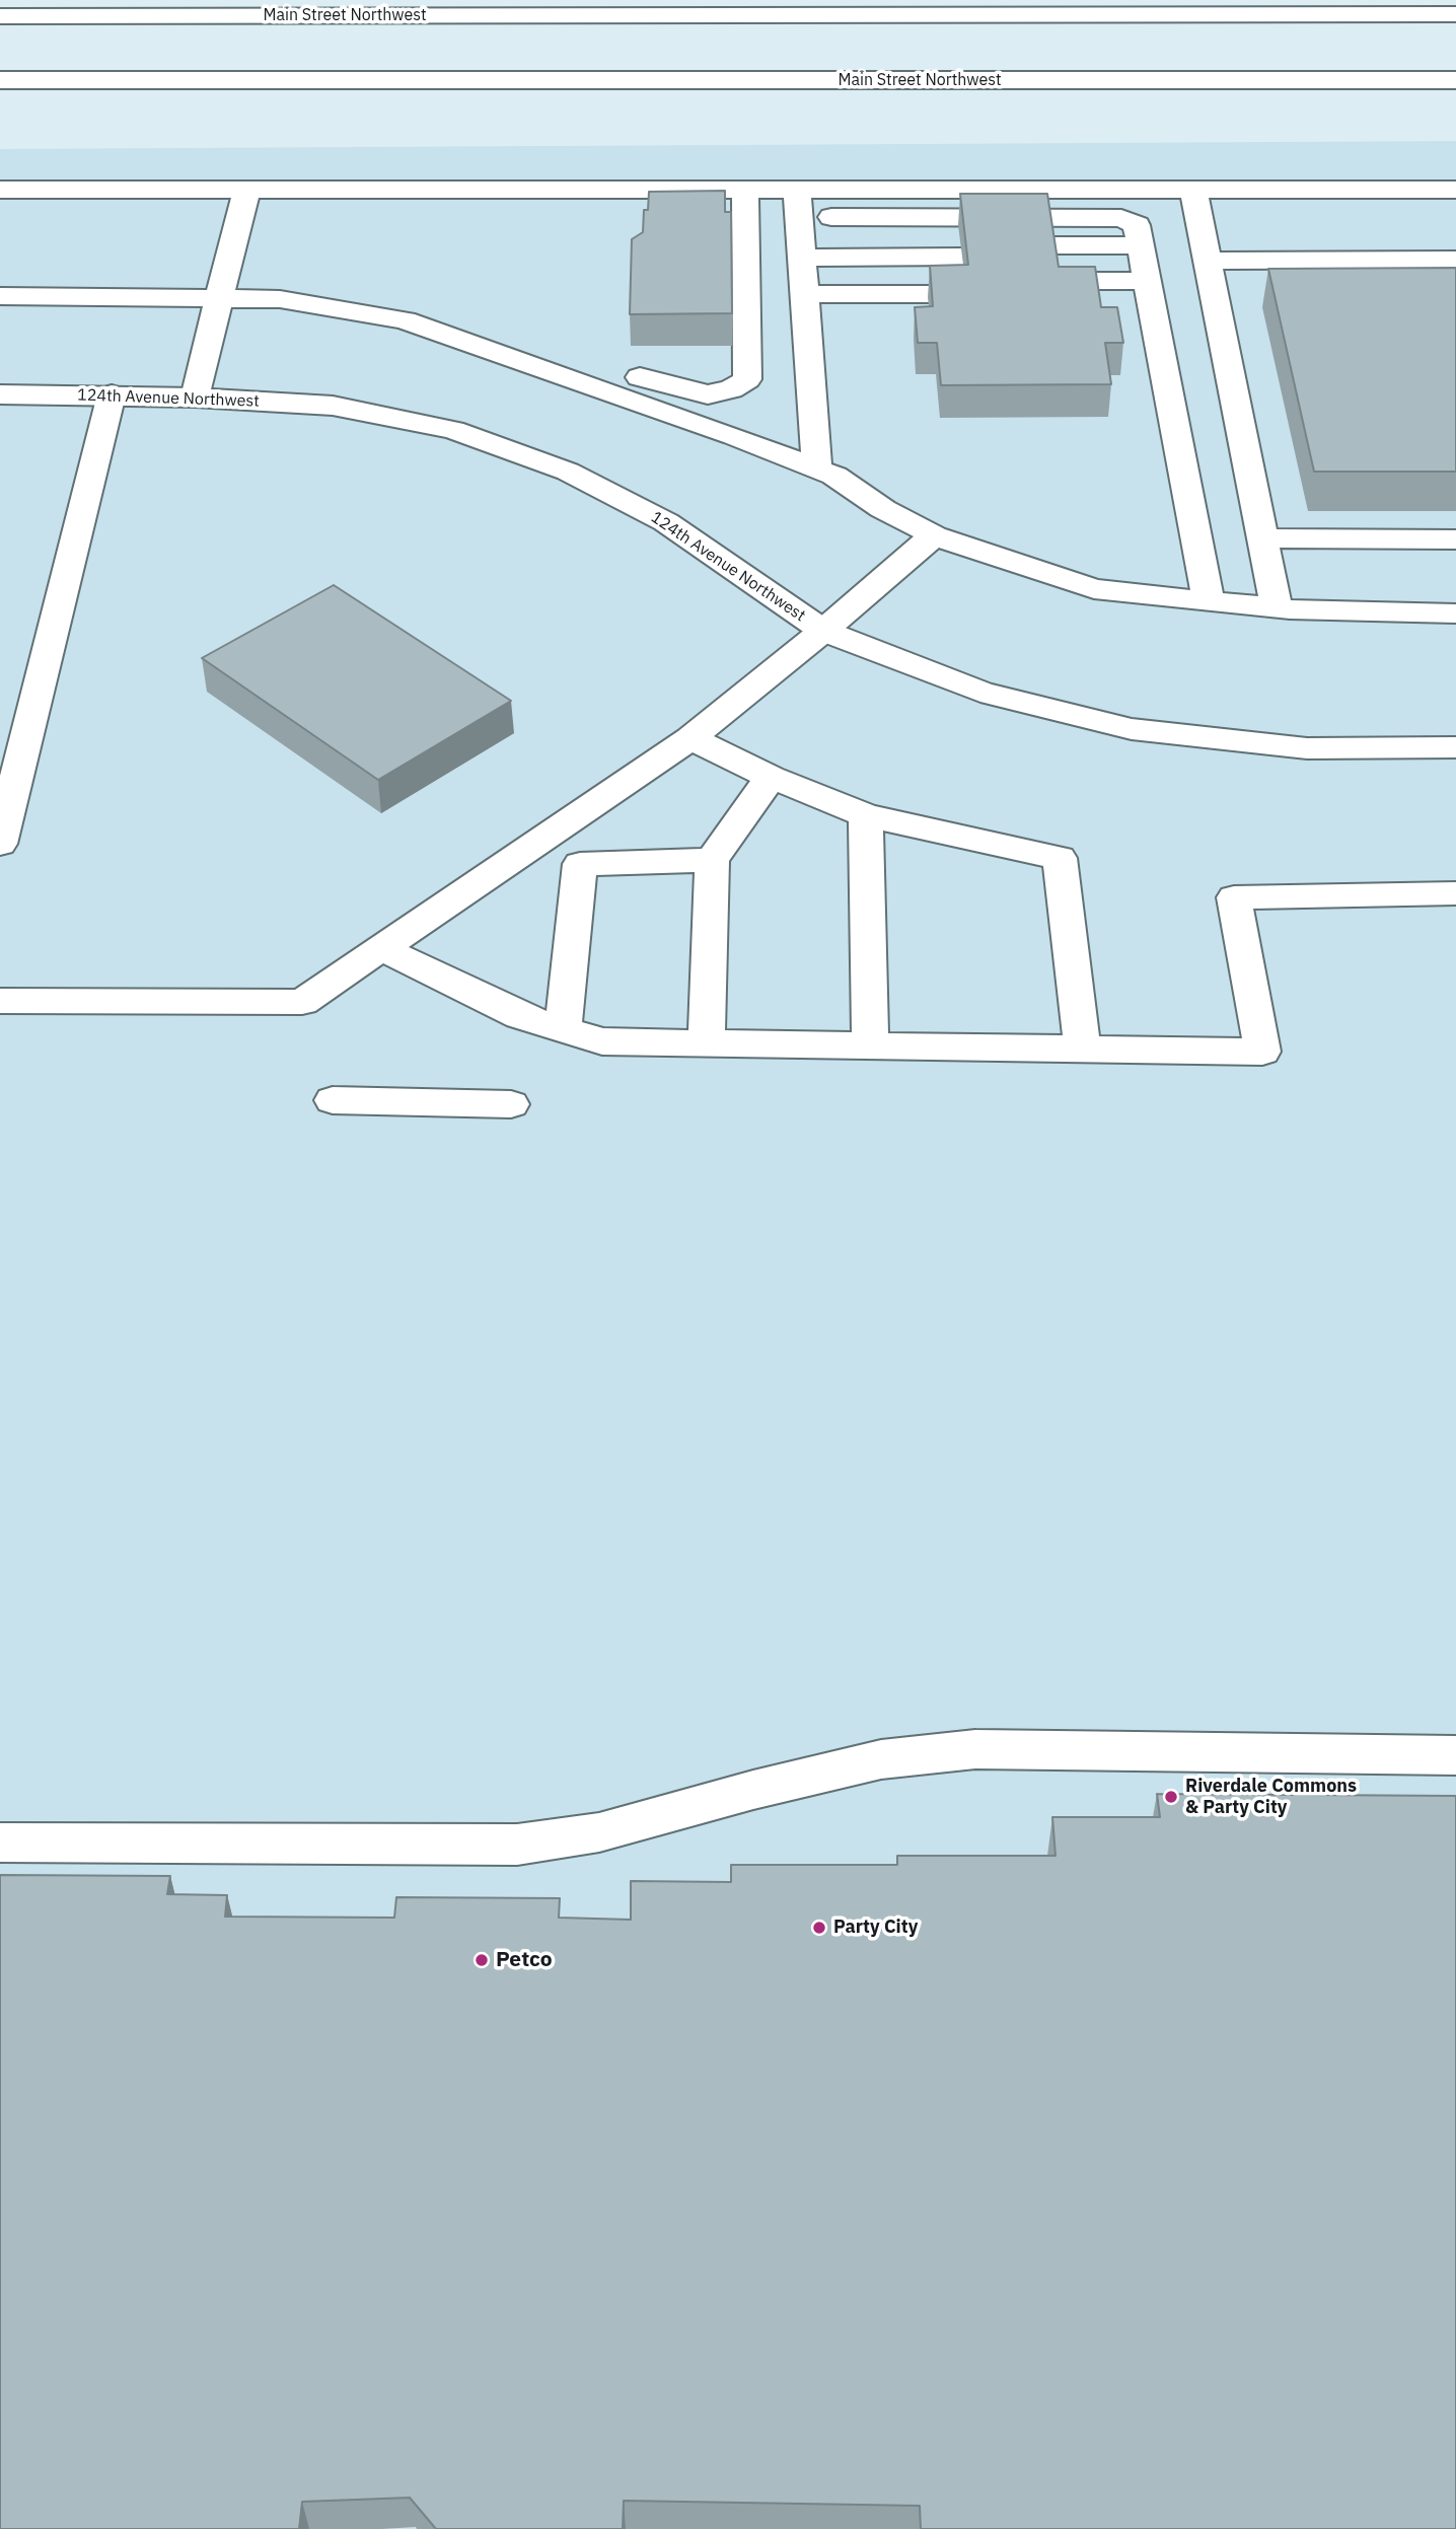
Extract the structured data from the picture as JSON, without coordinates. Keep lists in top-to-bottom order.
{
  "streets": {
    "main road": ["Main Street Northwest", "124th Avenue Northwest"]
  },
  "places": ["Riverdale Commons & Party City", "Party City", "Petco"]
}
